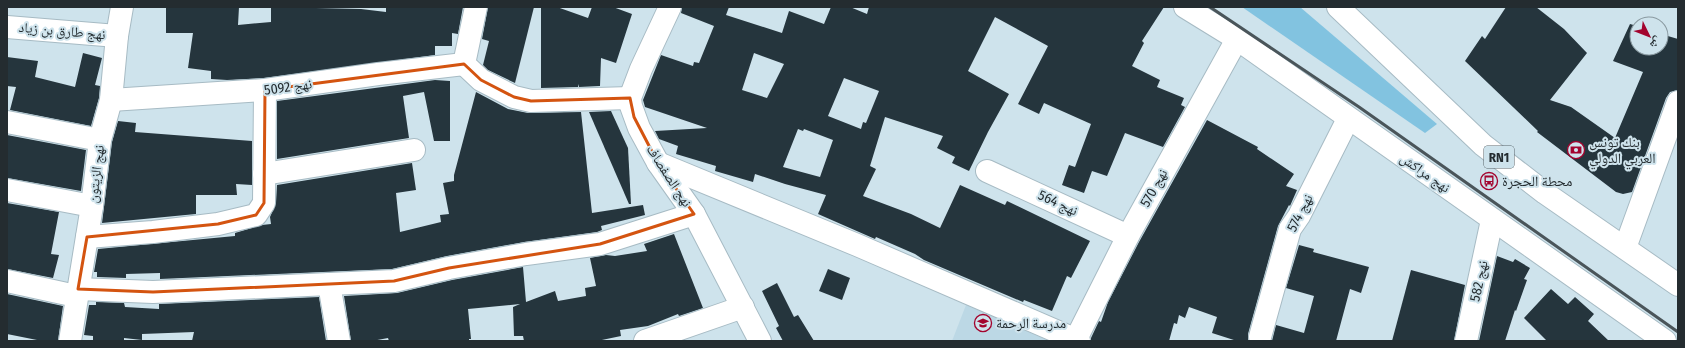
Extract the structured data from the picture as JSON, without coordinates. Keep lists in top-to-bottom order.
{
  "streets": {
    "street": [
      "نهج طارق بن زياد",
      "نهج 5092",
      "RN1",
      "نهج مراكش",
      "نهج الزيتون",
      "نهج الصفصاف",
      "نهج 570",
      "نهج 564",
      "نهج 574",
      "نهج 582"
    ]
  },
  "crossings": [
    ["نهج طارق بن زياد", "نهج الزيتون"],
    ["نهج 5092", "نهج الزيتون"],
    ["نهج مراكش", "نهج 570"],
    ["نهج مراكش", "نهج 574"],
    ["نهج مراكش", "نهج 582"],
    ["نهج 570", "نهج 564"]
  ],
  "places": {
    "bank": ["بنك تونس العربي الدولي"],
    "bus stop": ["محطة الحجرة"],
    "school or university": ["مدرسة الرحمة"]
  },
  "north": "bottom right"
}
